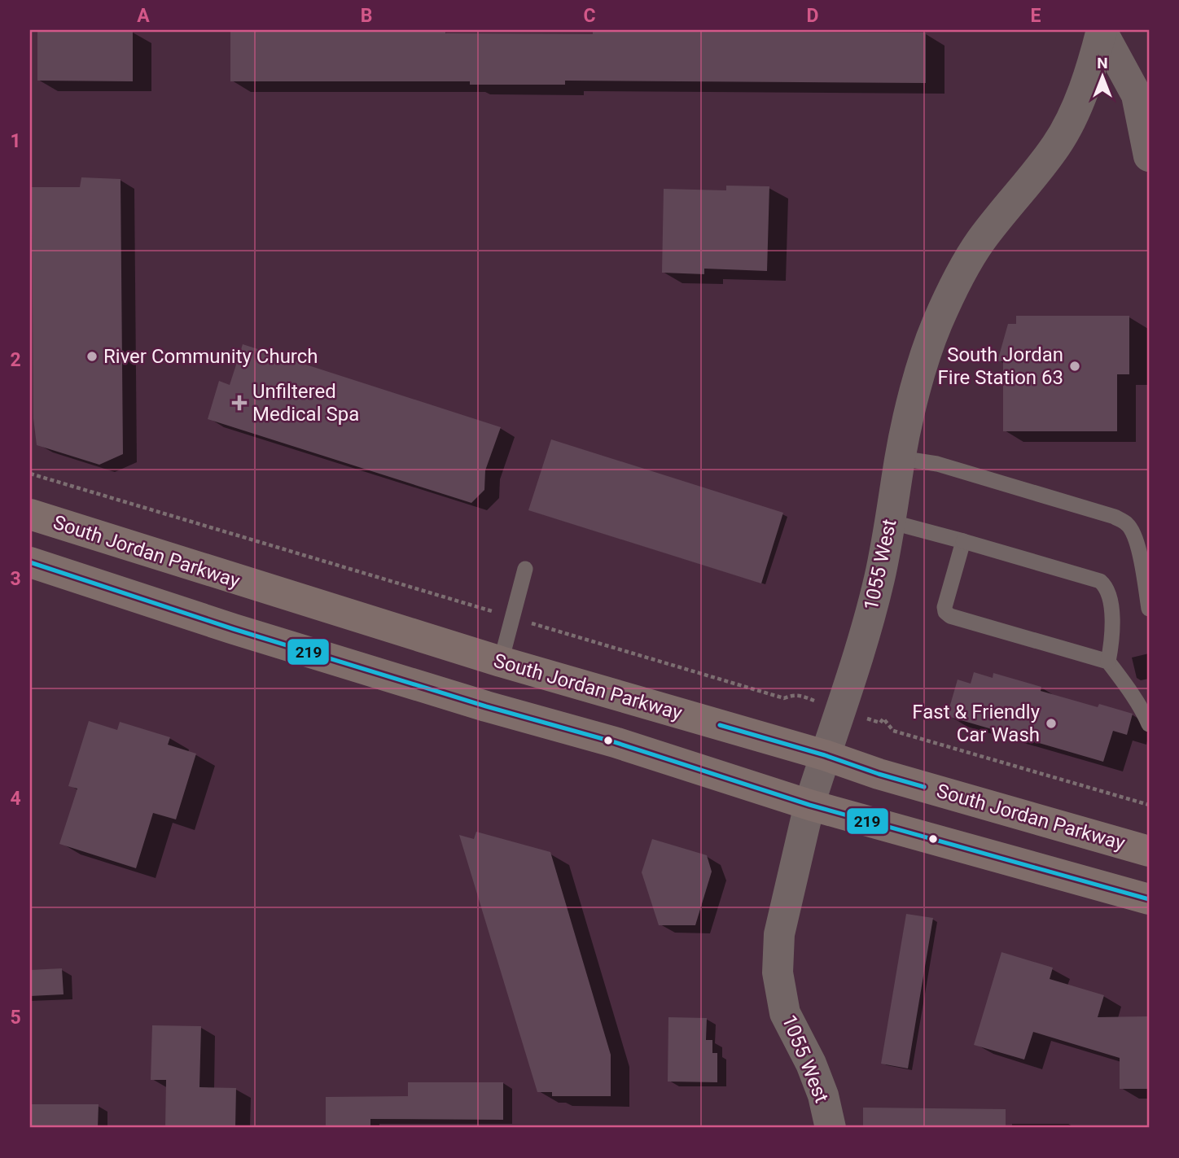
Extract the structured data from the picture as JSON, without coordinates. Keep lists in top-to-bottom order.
{
  "streets": {
    "main road": ["South Jordan Parkway"],
    "street": ["1055 West"]
  },
  "crossings": [
    ["South Jordan Parkway", "1055 West"]
  ],
  "places": {
    "other": ["River Community Church", "South Jordan Fire Station 63", "Fast & Friendly Car Wash"],
    "health": ["Unfiltered Medical Spa"]
  },
  "lines": ["transit line 219"],
  "north": "top",
  "grid": {
    "columns": [
      "A",
      "B",
      "C",
      "D",
      "E"
    ],
    "rows": [
      "1",
      "2",
      "3",
      "4",
      "5"
    ]
  }
}
